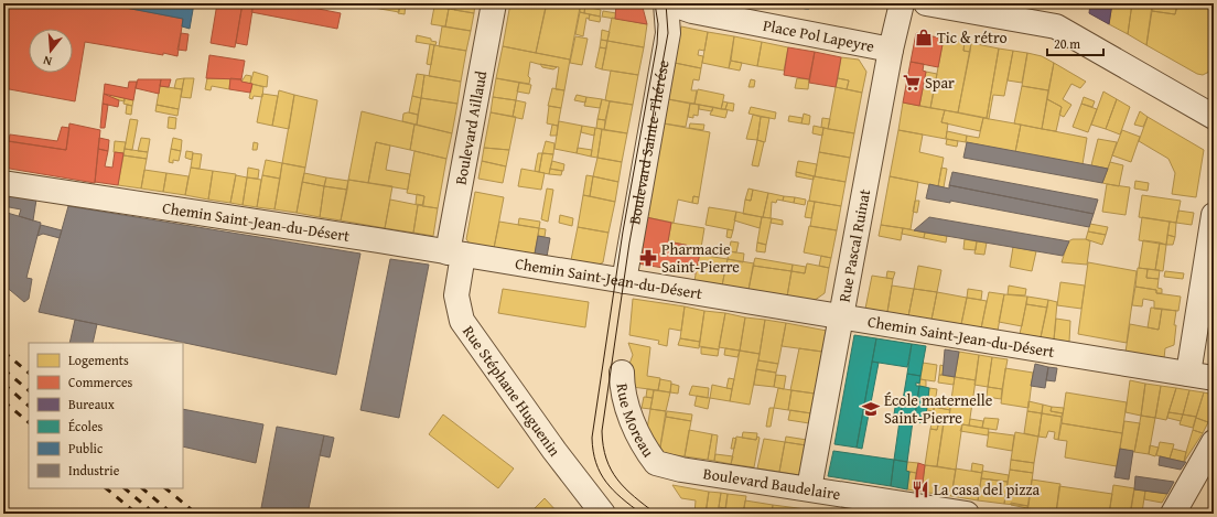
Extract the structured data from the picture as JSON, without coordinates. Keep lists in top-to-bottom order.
{
  "streets": {
    "street": [
      "Place Pol Lapeyre",
      "Boulevard Aillaud",
      "Boulevard Sainte-Thérése",
      "Chemin Saint-Jean-du-Désert",
      "Rue Pascal Ruinat",
      "Rue Stéphane Huguenin",
      "Rue Moreau",
      "Boulevard Baudelaire"
    ]
  },
  "crossings": [
    ["Place Pol Lapeyre", "Rue Pascal Ruinat"],
    ["Boulevard Aillaud", "Chemin Saint-Jean-du-Désert"],
    ["Boulevard Aillaud", "Rue Stéphane Huguenin"],
    ["Boulevard Sainte-Thérése", "Chemin Saint-Jean-du-Désert"],
    ["Chemin Saint-Jean-du-Désert", "Rue Pascal Ruinat"],
    ["Chemin Saint-Jean-du-Désert", "Rue Stéphane Huguenin"],
    ["Rue Pascal Ruinat", "Boulevard Baudelaire"],
    ["Rue Moreau", "Boulevard Baudelaire"]
  ],
  "places": {
    "shop": ["Tic & rétro"],
    "supermarket": ["Spar"],
    "pharmacy": ["Pharmacie Saint-Pierre"],
    "school or university": ["École maternelle Saint-Pierre"],
    "restaurant": ["La casa del pizza"]
  },
  "legend": [
    "Logements",
    "Commerces",
    "Bureaux",
    "Écoles",
    "Public",
    "Industrie"
  ],
  "scale_bar": "20 m",
  "north": "bottom"
}
